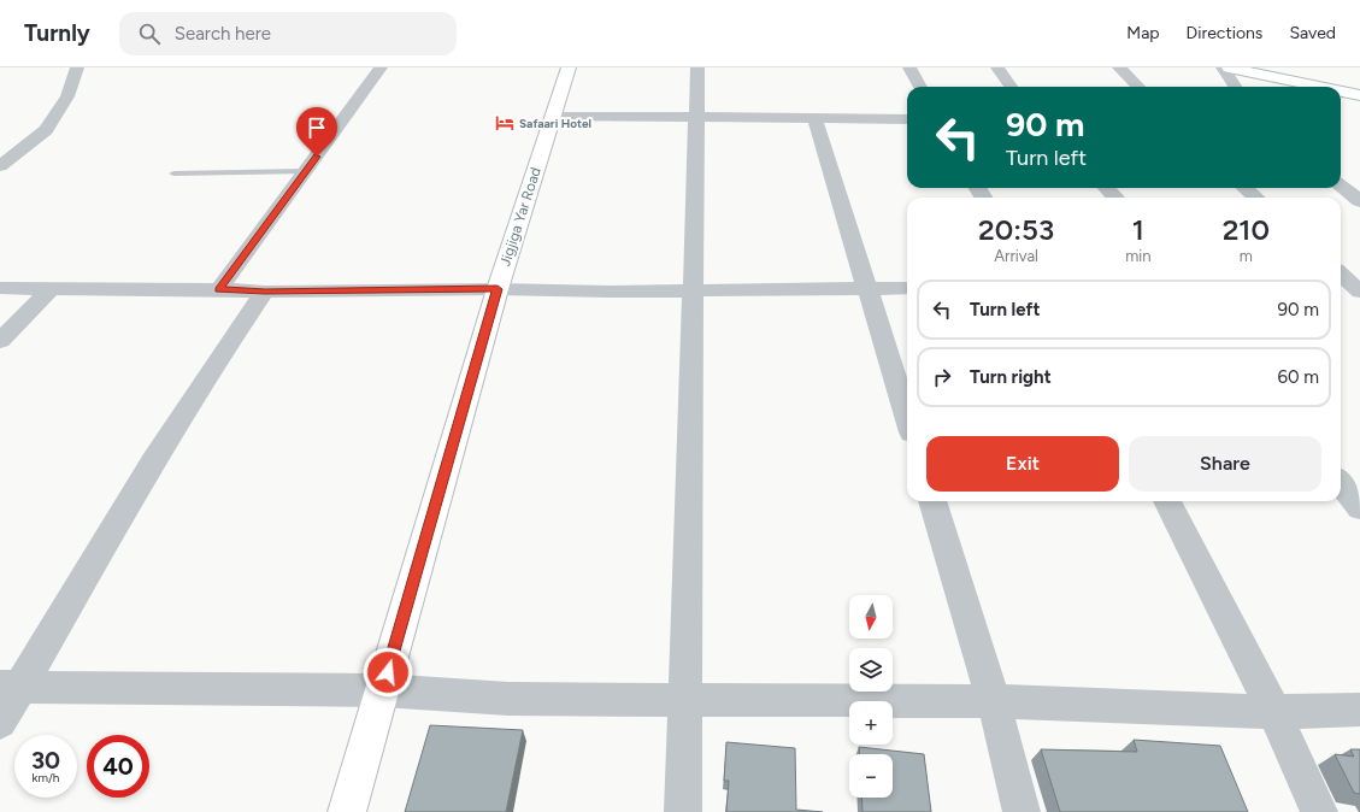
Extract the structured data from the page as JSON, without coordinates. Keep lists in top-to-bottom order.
{
  "streets": {
    "main road": ["Jigjiga Yar Road"]
  },
  "places": {
    "hotel": ["Safaari Hotel"]
  },
  "north": "bottom",
  "page": {
    "header": "Turnly",
    "search": "Search here",
    "nav": ["Map", "Directions", "Saved"],
    "turn": ["90 m", "Turn left"],
    "eta": [
      "20:53",
      "Arrival",
      "1",
      "min",
      "210",
      "m"
    ],
    "list": [
      {
        "name": "Turn left",
        "value": "90 m"
      },
      {
        "name": "Turn right",
        "value": "60 m"
      }
    ],
    "buttons": ["Exit", "Share"],
    "map_buttons": ["+", "−"],
    "speed": "30 km/h",
    "limit": "40"
  }
}
